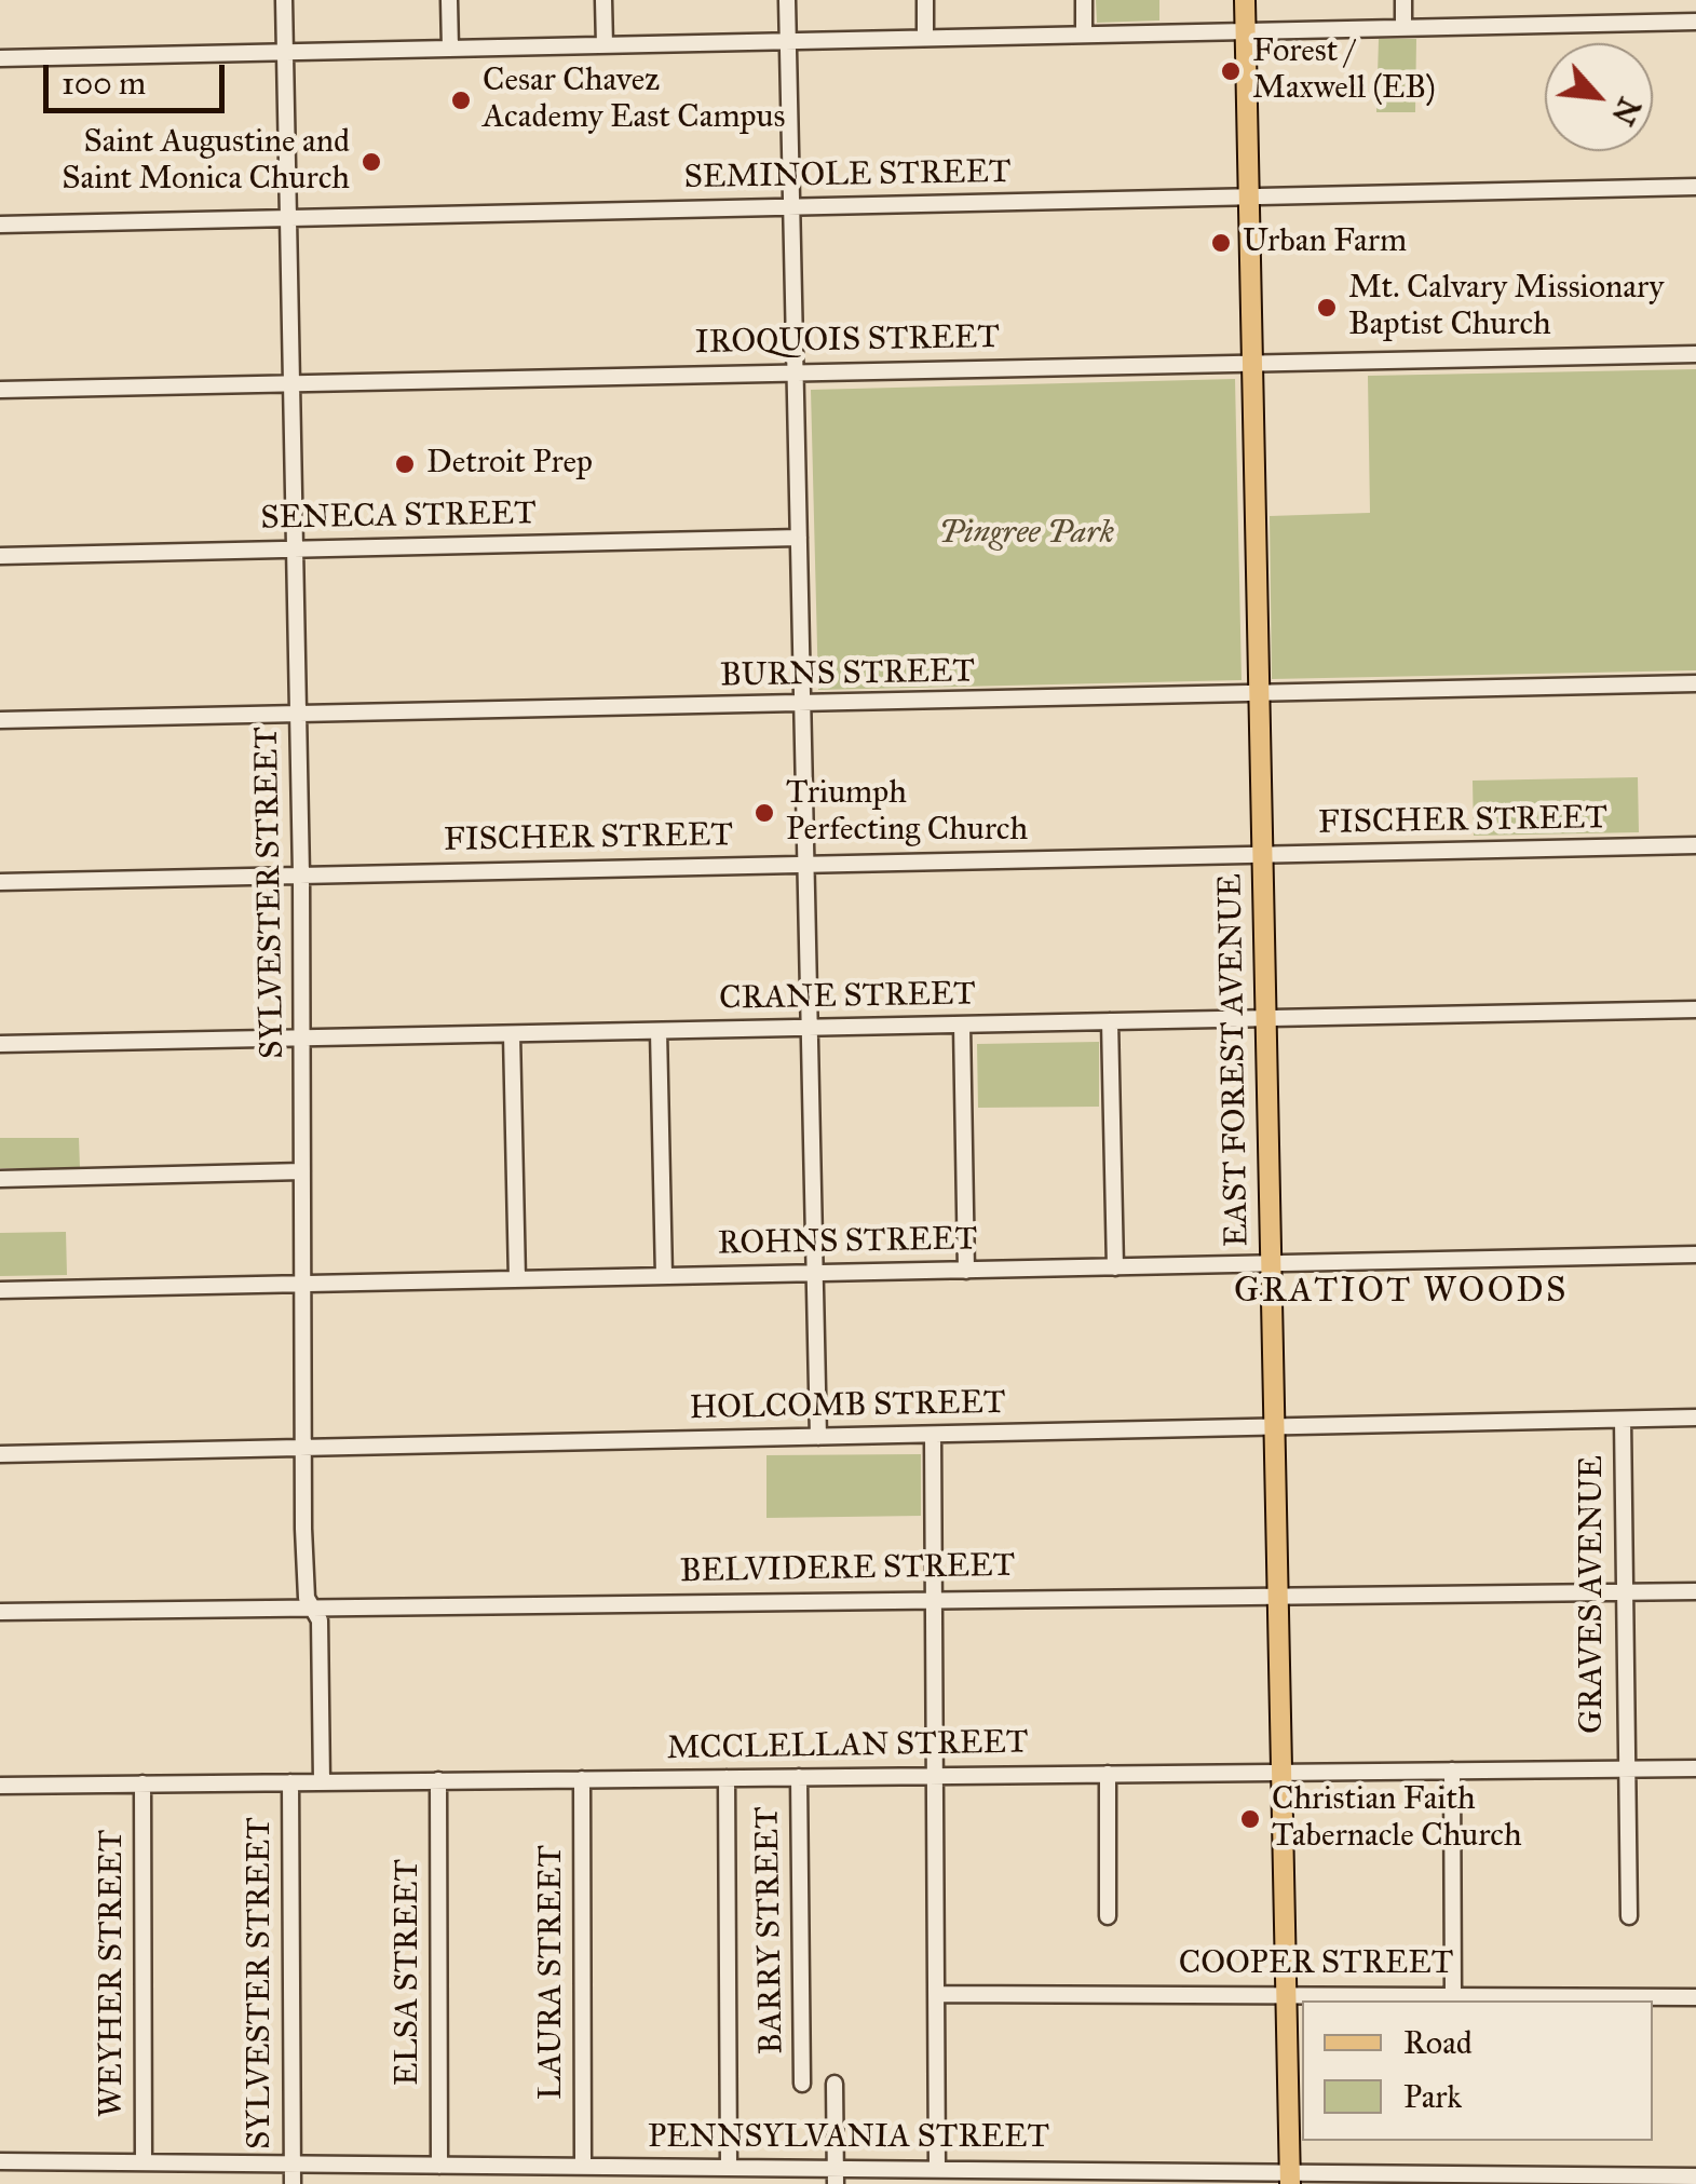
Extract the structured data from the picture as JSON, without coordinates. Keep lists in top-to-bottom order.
{
  "streets": {
    "main road": ["EAST FOREST AVENUE"],
    "street": [
      "SEMINOLE STREET",
      "IROQUOIS STREET",
      "SENECA STREET",
      "BURNS STREET",
      "FISCHER STREET",
      "SYLVESTER STREET",
      "CRANE STREET",
      "ROHNS STREET",
      "HOLCOMB STREET",
      "BELVIDERE STREET",
      "GRAVES AVENUE",
      "MCCLELLAN STREET",
      "BARRY STREET",
      "COOPER STREET",
      "ELSA STREET",
      "LAURA STREET",
      "WEYHER STREET",
      "PENNSYLVANIA STREET"
    ]
  },
  "crossings": [
    ["SEMINOLE STREET", "SYLVESTER STREET"],
    ["SEMINOLE STREET", "EAST FOREST AVENUE"],
    ["IROQUOIS STREET", "SYLVESTER STREET"],
    ["IROQUOIS STREET", "EAST FOREST AVENUE"],
    ["SENECA STREET", "SYLVESTER STREET"],
    ["BURNS STREET", "SYLVESTER STREET"],
    ["BURNS STREET", "EAST FOREST AVENUE"],
    ["FISCHER STREET", "SYLVESTER STREET"],
    ["FISCHER STREET", "EAST FOREST AVENUE"],
    ["SYLVESTER STREET", "CRANE STREET"],
    ["SYLVESTER STREET", "ROHNS STREET"],
    ["SYLVESTER STREET", "HOLCOMB STREET"],
    ["SYLVESTER STREET", "BELVIDERE STREET"],
    ["SYLVESTER STREET", "MCCLELLAN STREET"],
    ["SYLVESTER STREET", "PENNSYLVANIA STREET"],
    ["CRANE STREET", "EAST FOREST AVENUE"],
    ["EAST FOREST AVENUE", "ROHNS STREET"],
    ["EAST FOREST AVENUE", "HOLCOMB STREET"],
    ["EAST FOREST AVENUE", "BELVIDERE STREET"],
    ["EAST FOREST AVENUE", "MCCLELLAN STREET"],
    ["EAST FOREST AVENUE", "COOPER STREET"],
    ["EAST FOREST AVENUE", "PENNSYLVANIA STREET"],
    ["HOLCOMB STREET", "GRAVES AVENUE"],
    ["BELVIDERE STREET", "GRAVES AVENUE"],
    ["GRAVES AVENUE", "MCCLELLAN STREET"],
    ["MCCLELLAN STREET", "BARRY STREET"],
    ["MCCLELLAN STREET", "ELSA STREET"],
    ["MCCLELLAN STREET", "LAURA STREET"],
    ["MCCLELLAN STREET", "WEYHER STREET"],
    ["ELSA STREET", "PENNSYLVANIA STREET"],
    ["LAURA STREET", "PENNSYLVANIA STREET"],
    ["WEYHER STREET", "PENNSYLVANIA STREET"]
  ],
  "districts": ["GRATIOT WOODS"],
  "parks": ["Pingree Park"],
  "places": [
    "Forest / Maxwell (EB)",
    "Cesar Chavez Academy East Campus",
    "Saint Augustine and Saint Monica Church",
    "Urban Farm",
    "Mt. Calvary Missionary Baptist Church",
    "Detroit Prep",
    "Triumph Perfecting Church",
    "Christian Faith Tabernacle Church"
  ],
  "legend": ["Road", "Park"],
  "scale_bar": "100 m",
  "north": "bottom right"
}
